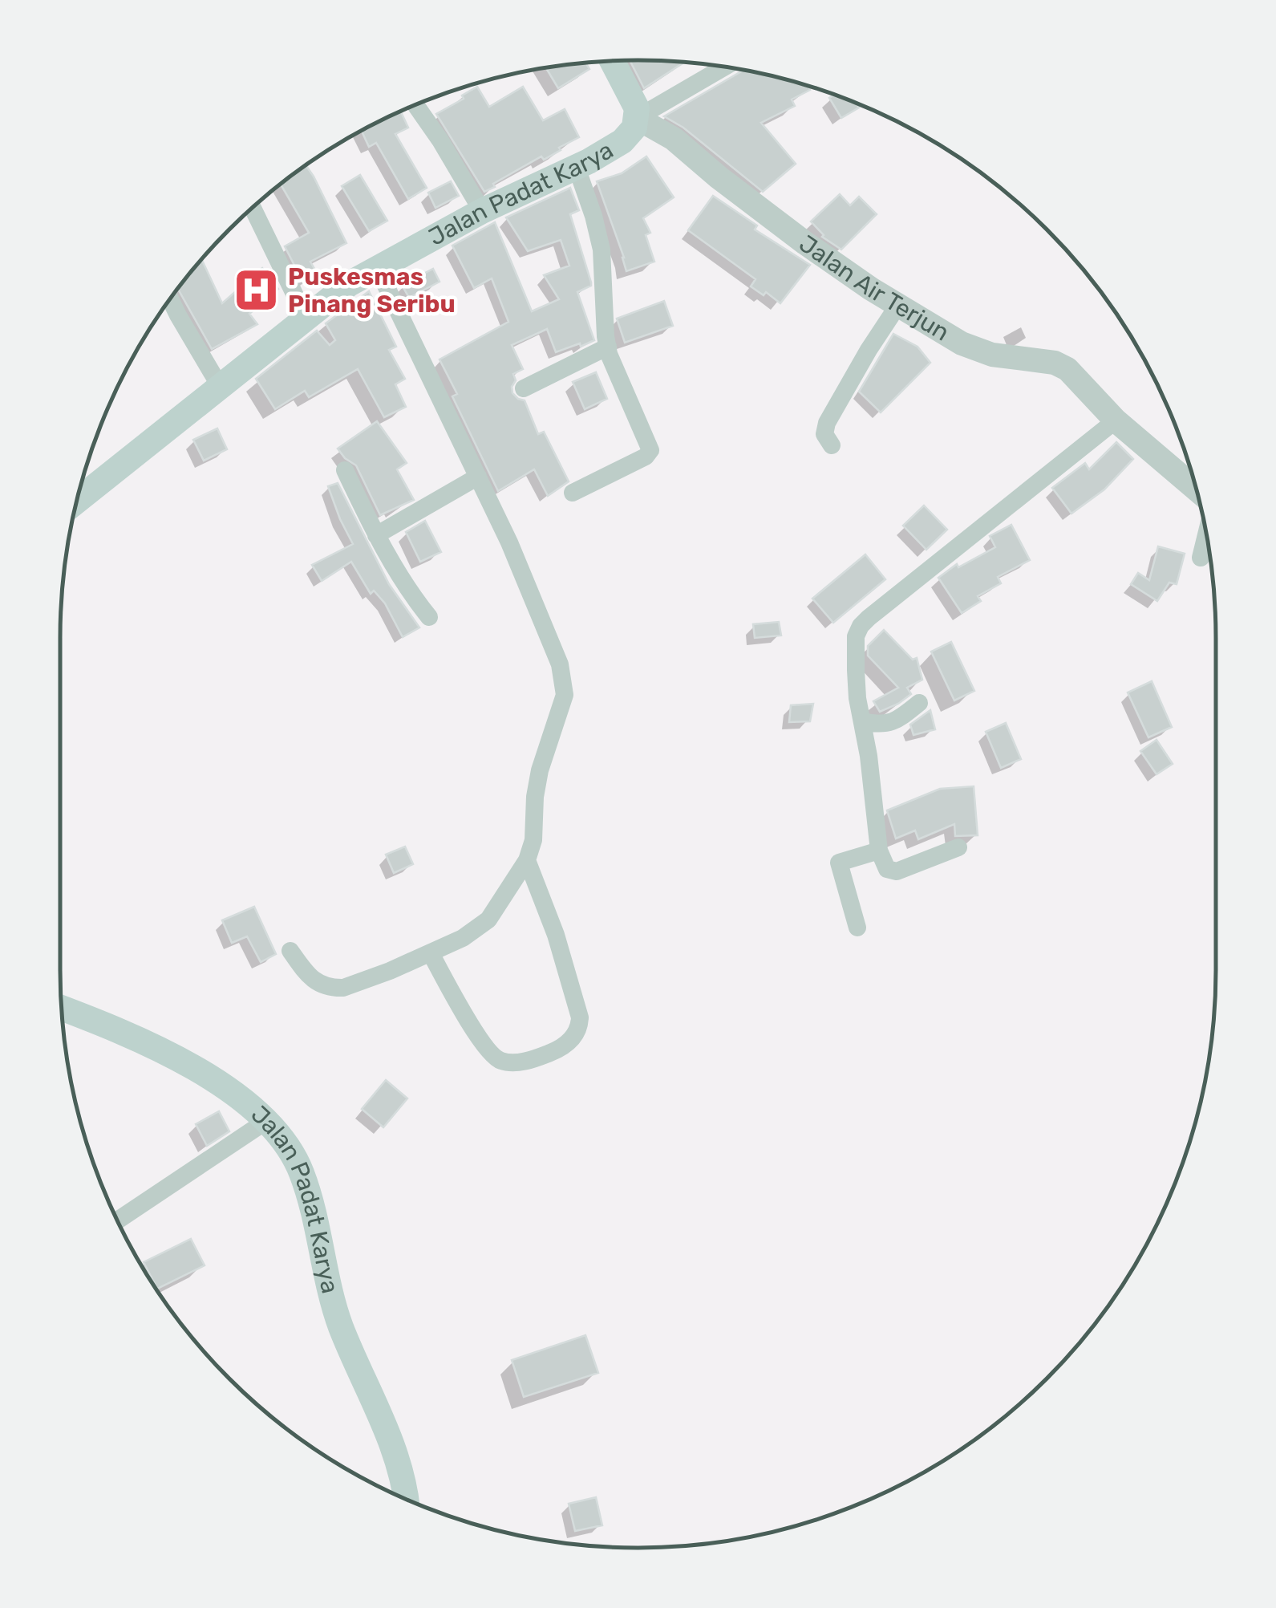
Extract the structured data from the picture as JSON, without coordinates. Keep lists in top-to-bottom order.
{
  "streets": {
    "main road": ["Jalan Padat Karya"],
    "street": ["Jalan Air Terjun"]
  },
  "crossings": [
    ["Jalan Padat Karya", "Jalan Air Terjun"]
  ],
  "places": {
    "hospital": ["Puskesmas Pinang Seribu"]
  }
}
